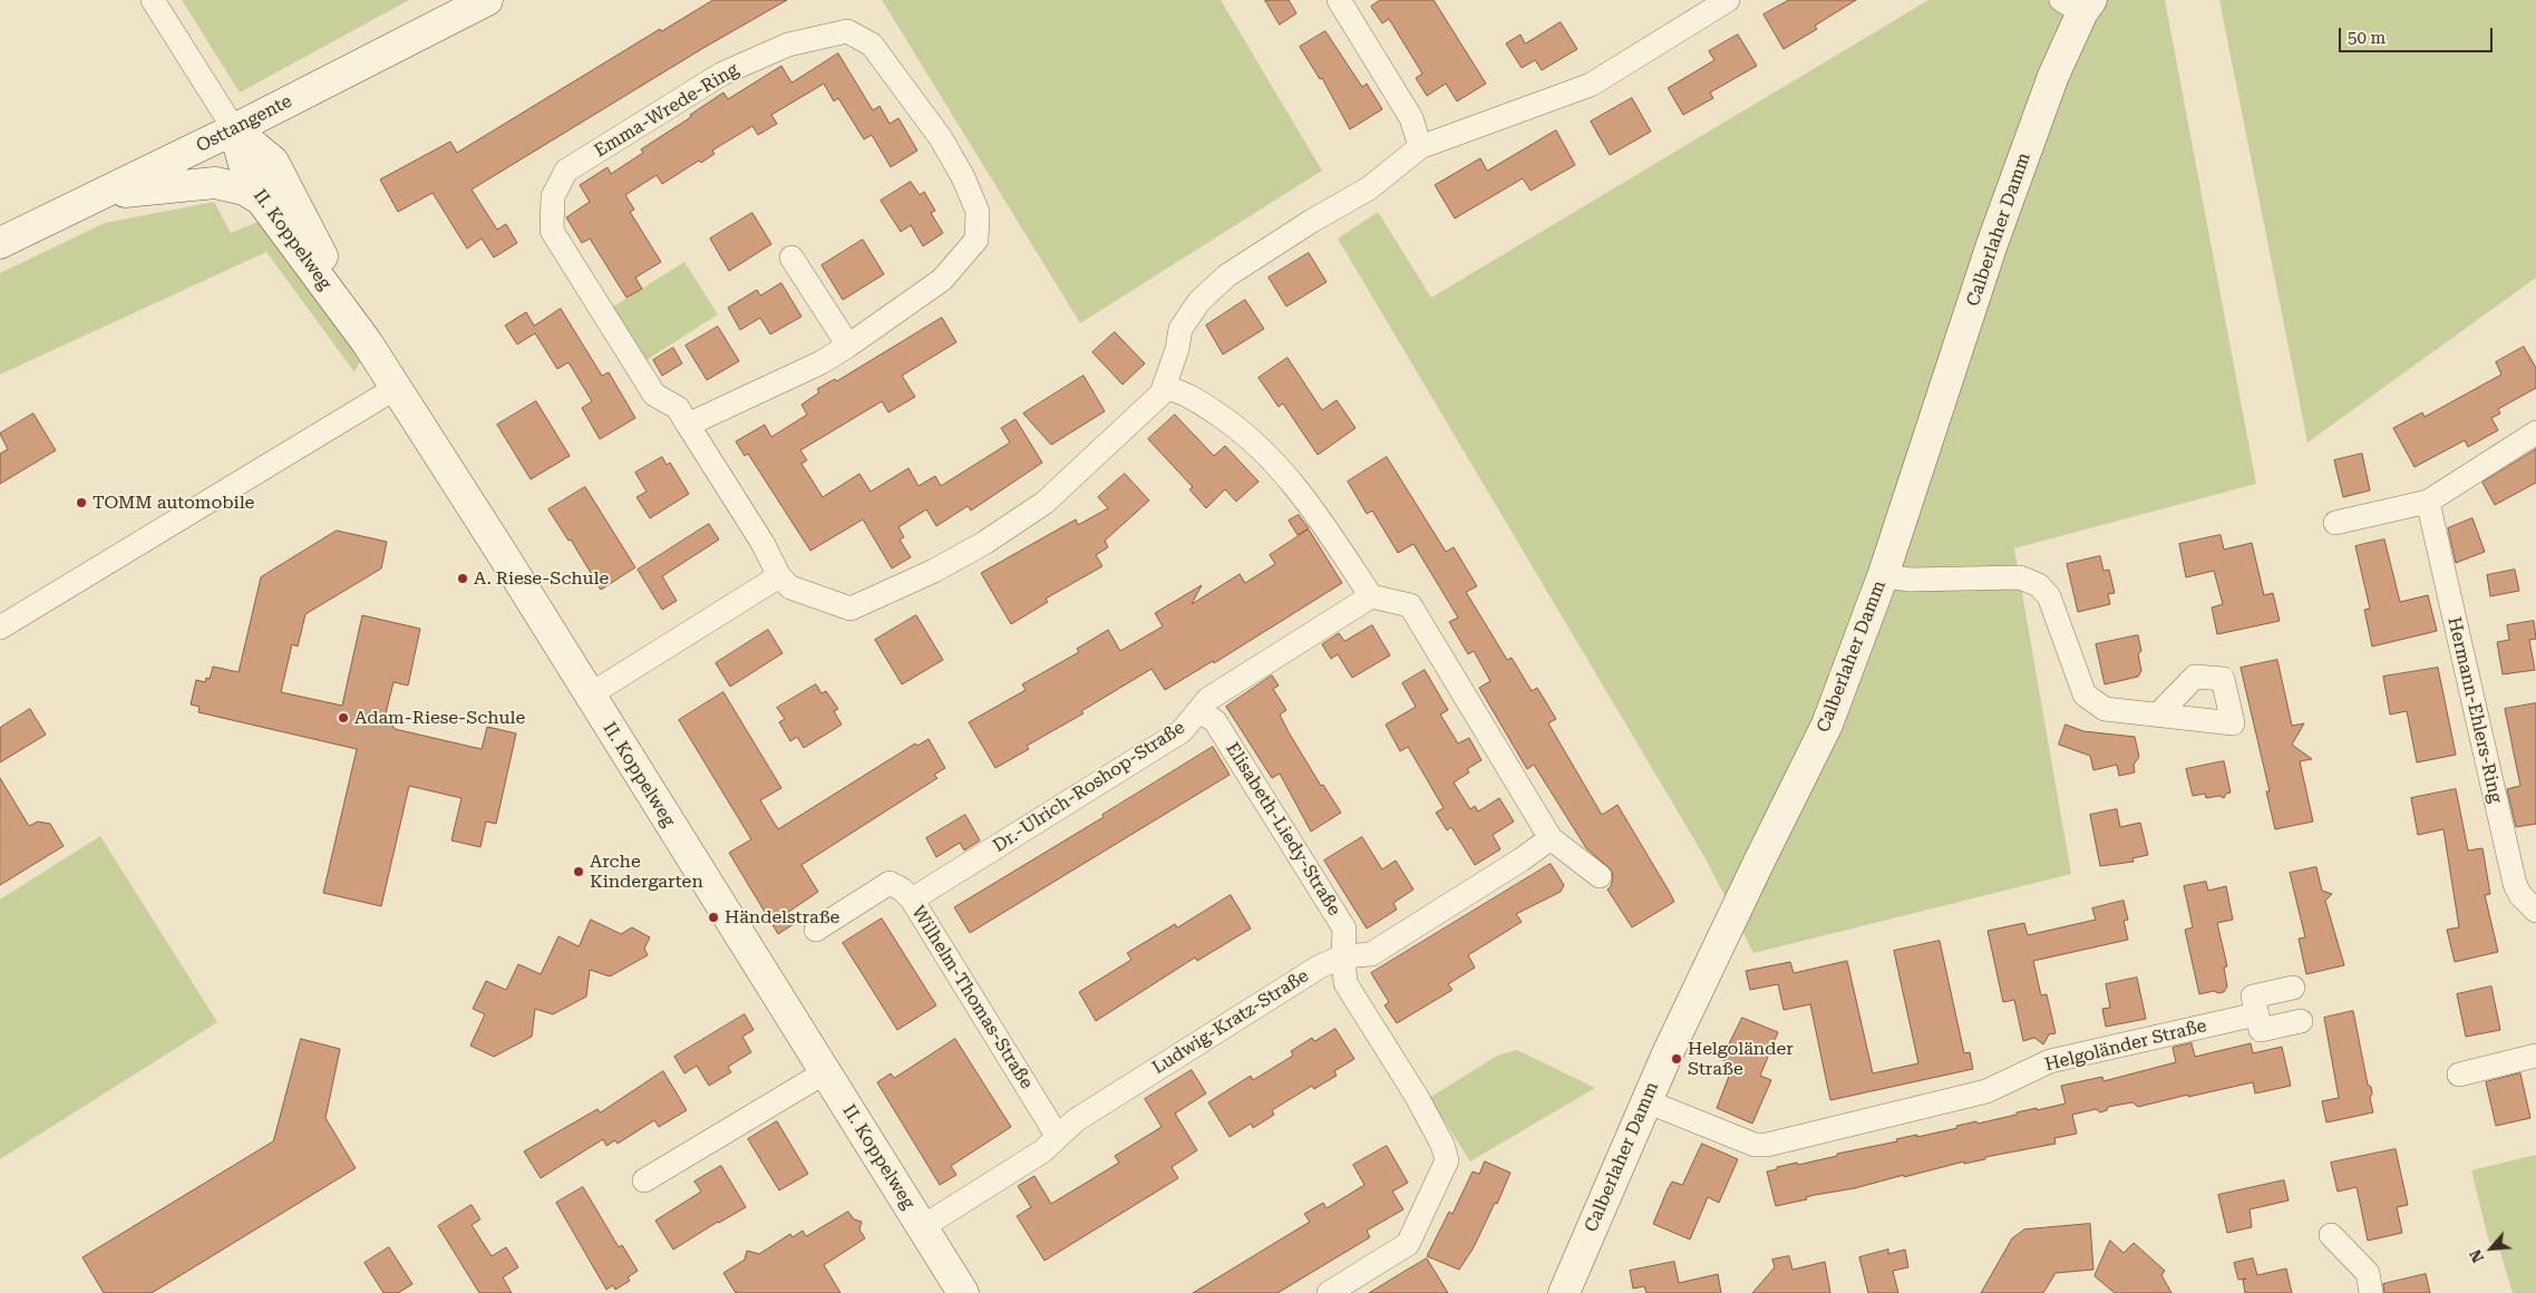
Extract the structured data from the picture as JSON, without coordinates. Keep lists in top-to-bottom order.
{
  "streets": {
    "street": [
      "Emma-Wrede-Ring",
      "Osttangente",
      "Calberlaher Damm",
      "II. Koppelweg",
      "Hermann-Ehlers-Ring",
      "Dr.-Ulrich-Roshop-Straße",
      "Elisabeth-Liedy-Straße",
      "Wilhelm-Thomas-Straße",
      "Ludwig-Kratz-Straße",
      "Helgoländer Straße"
    ]
  },
  "crossings": [
    ["Osttangente", "II. Koppelweg"],
    ["Calberlaher Damm", "Helgoländer Straße"],
    ["II. Koppelweg", "Ludwig-Kratz-Straße"],
    ["Dr.-Ulrich-Roshop-Straße", "Elisabeth-Liedy-Straße"],
    ["Dr.-Ulrich-Roshop-Straße", "Wilhelm-Thomas-Straße"],
    ["Elisabeth-Liedy-Straße", "Ludwig-Kratz-Straße"],
    ["Wilhelm-Thomas-Straße", "Ludwig-Kratz-Straße"]
  ],
  "places": [
    "TOMM automobile",
    "A. Riese-Schule",
    "Adam-Riese-Schule",
    "Arche Kindergarten",
    "Händelstraße",
    "Helgoländer Straße"
  ],
  "scale_bar": "50 m",
  "north": "bottom left"
}
